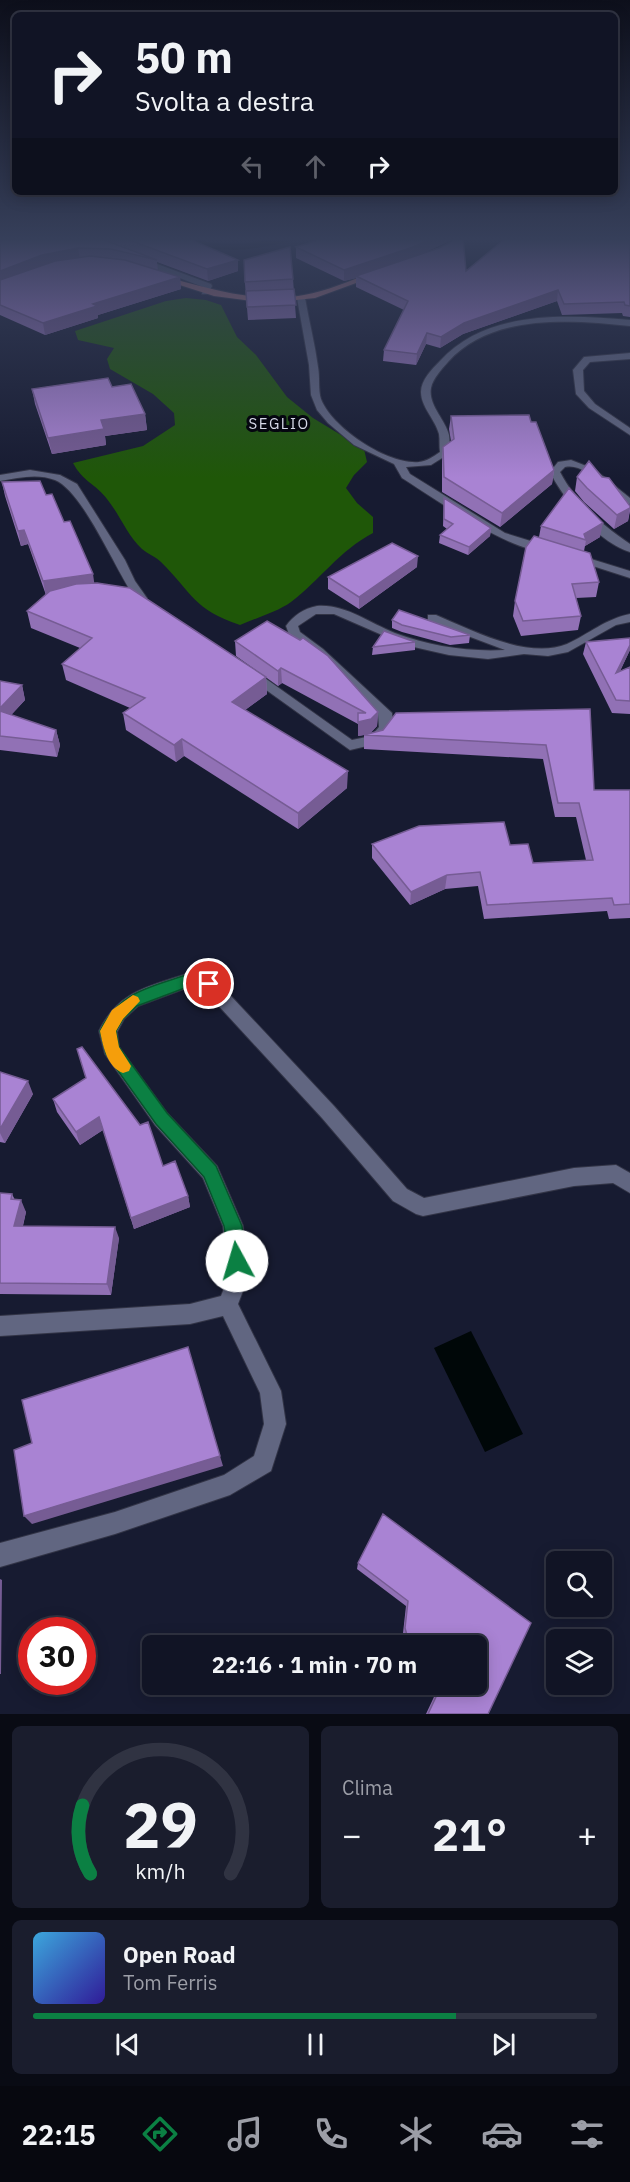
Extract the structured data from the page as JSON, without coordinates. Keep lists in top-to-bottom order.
{
  "districts": ["SEGLIO"],
  "page": {
    "turn": ["50 m", "Svolta a destra"],
    "limit": "30",
    "trip": "22:16 · 1 min · 70 m",
    "tile": "Clima",
    "heat": ["−", "21°", "+"],
    "song": ["Open Road", "Tom Ferris"],
    "tabs": "22:15",
    "gauge": ["29", "km/h"]
  }
}
